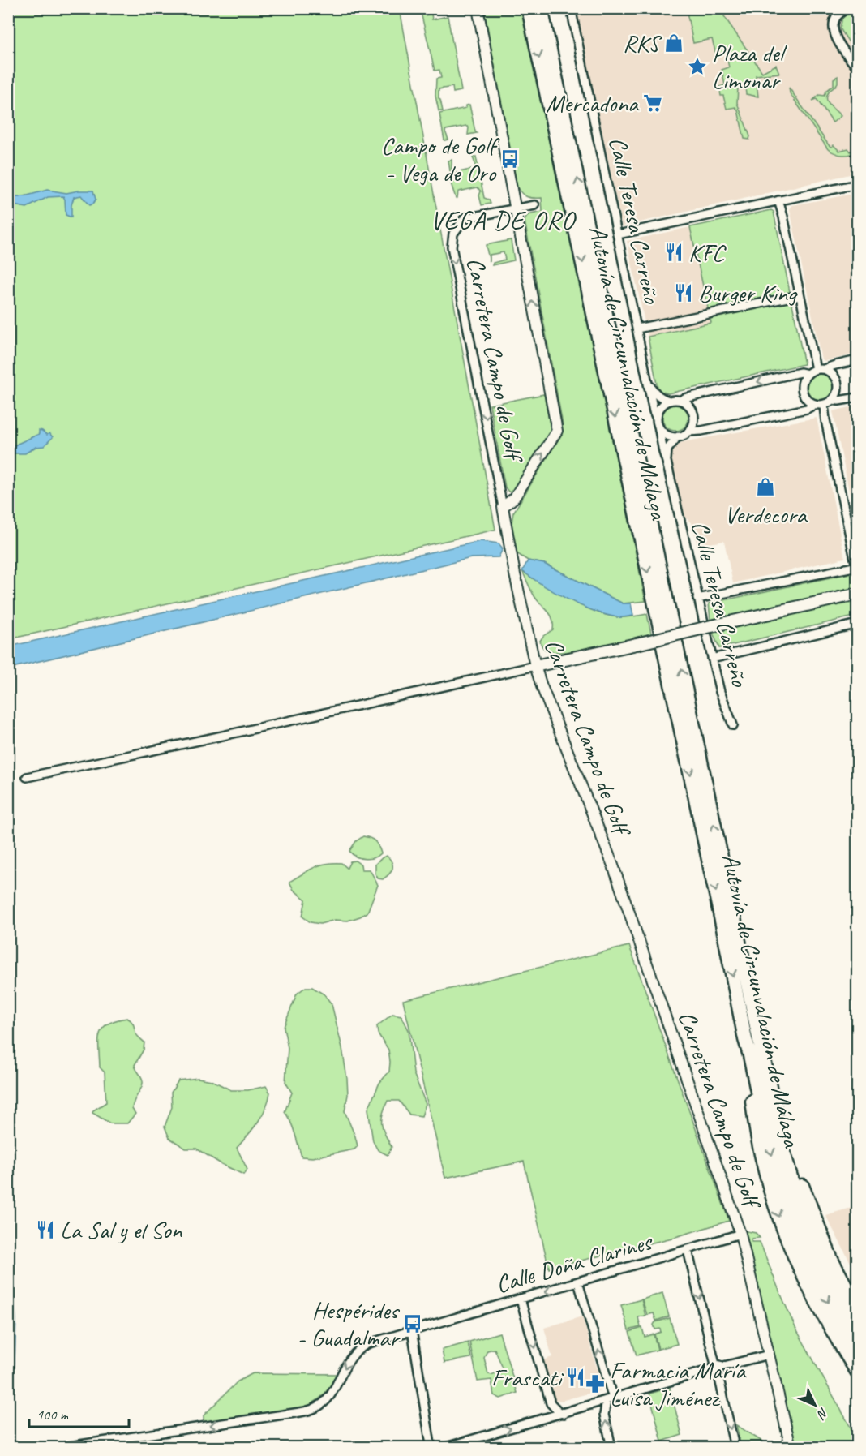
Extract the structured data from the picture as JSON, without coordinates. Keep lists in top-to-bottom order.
{
  "streets": {
    "highway": ["Autovía de Circunvalación de Málaga"],
    "street": ["Calle Teresa Carreño", "Carretera Campo de Golf", "Calle Doña Clarines"]
  },
  "crossings": [
    ["Carretera Campo de Golf", "Calle Doña Clarines"]
  ],
  "one_way": ["Calle Doña Clarines"],
  "districts": ["VEGA DE ORO"],
  "places": {
    "shop": ["RKS", "Verdecora"],
    "place": ["Plaza del Limonar"],
    "supermarket": ["Mercadona"],
    "bus stop": ["Campo de Golf - Vega de Oro", "Hespérides - Guadalmar"],
    "restaurant": [
      "KFC",
      "Burger King",
      "La Sal y el Son",
      "Frascati"
    ],
    "pharmacy": ["Farmacia María Luisa Jiménez"]
  },
  "scale_bar": "100 m",
  "north": "bottom right"
}
